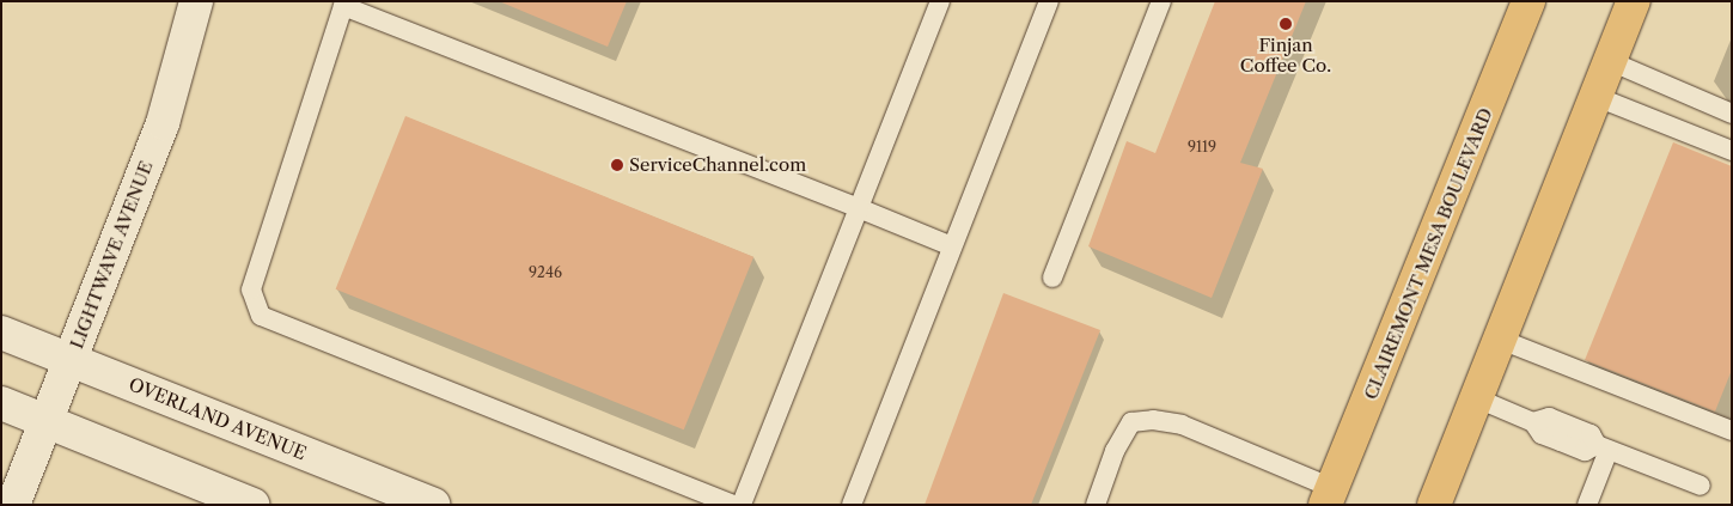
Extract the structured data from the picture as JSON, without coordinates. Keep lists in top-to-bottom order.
{
  "streets": {
    "main road": ["CLAIREMONT MESA BOULEVARD"],
    "street": ["LIGHTWAVE AVENUE", "OVERLAND AVENUE"]
  },
  "crossings": [
    ["LIGHTWAVE AVENUE", "OVERLAND AVENUE"]
  ],
  "places": ["Finjan Coffee Co.", "ServiceChannel.com"],
  "house_numbers": ["9119", "9246"]
}
